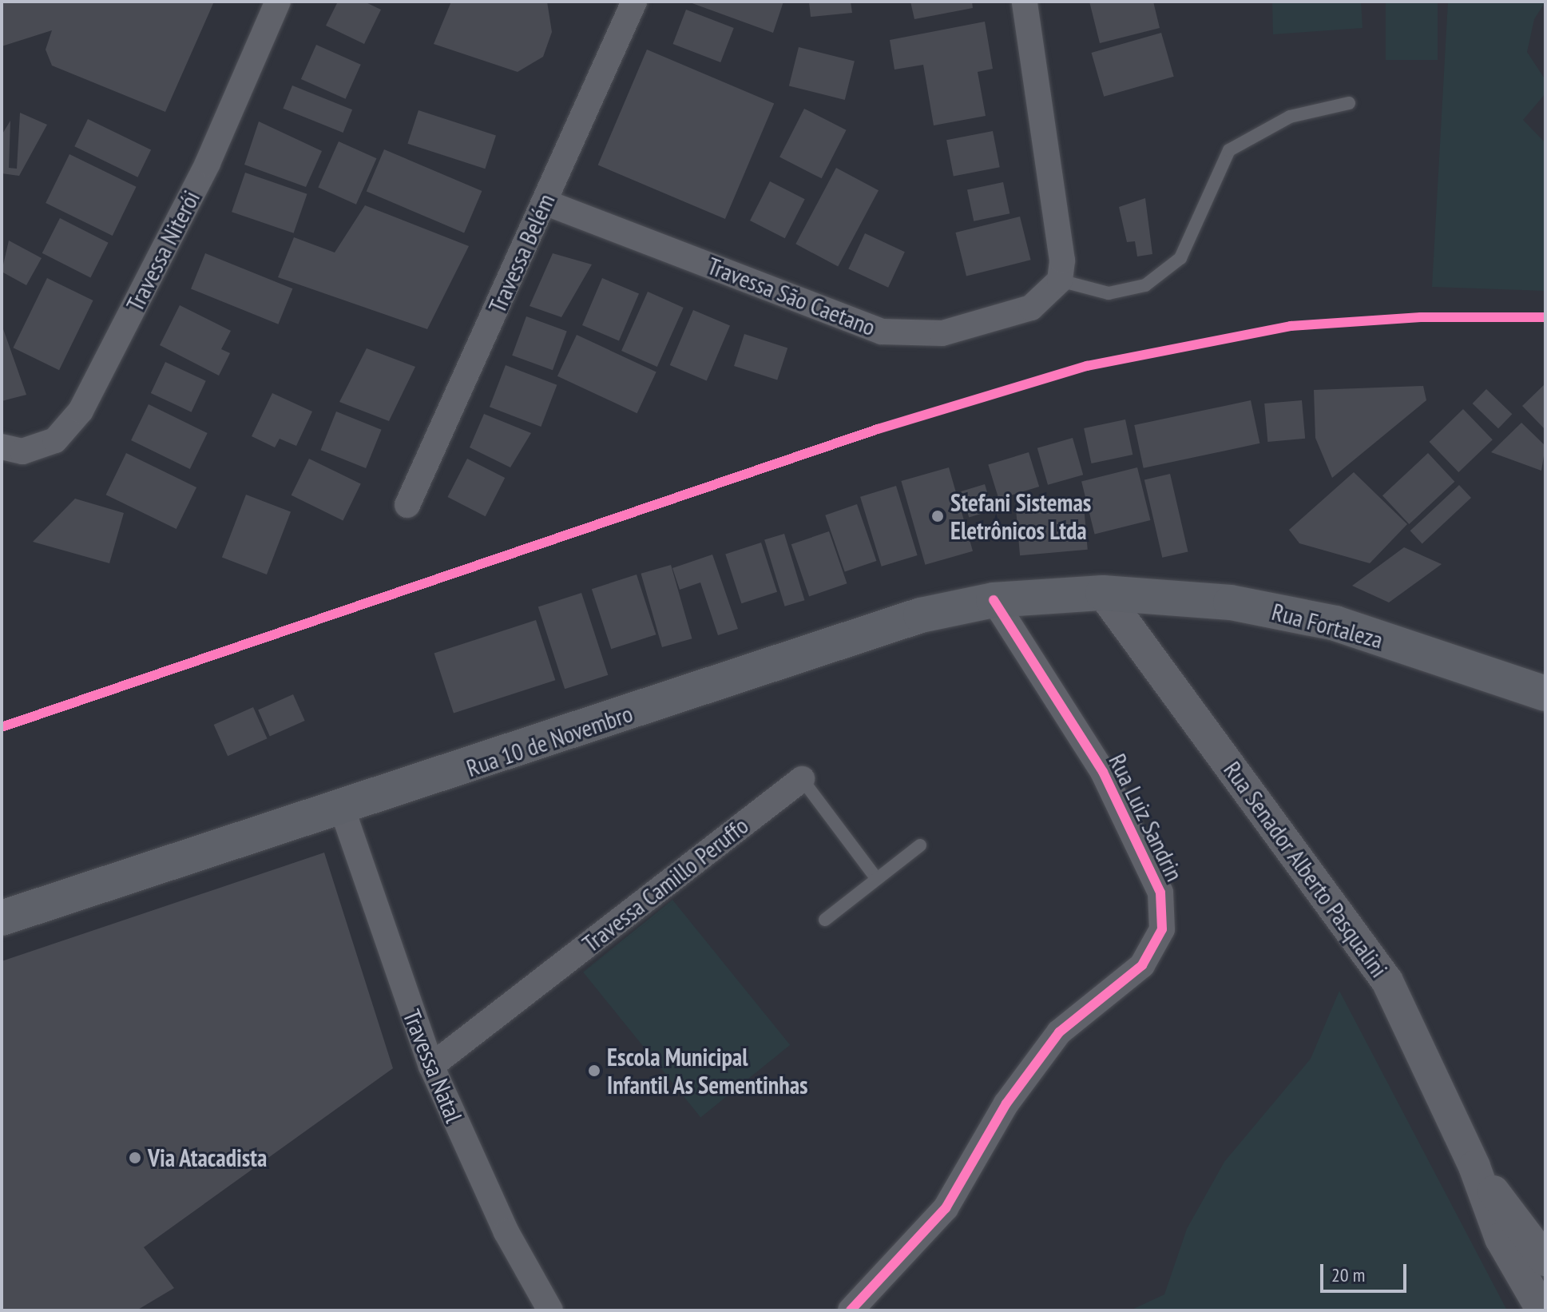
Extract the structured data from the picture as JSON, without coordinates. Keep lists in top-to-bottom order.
{
  "streets": {
    "main road": ["Rua Fortaleza", "Rua 10 de Novembro"],
    "street": [
      "Travessa Niterói",
      "Travessa Belém",
      "Travessa São Caetano",
      "Rua Luiz Sandrin",
      "Rua Senador Alberto Pasqualini",
      "Travessa Camillo Peruffo",
      "Travessa Natal"
    ]
  },
  "crossings": [
    ["Travessa Belém", "Travessa São Caetano"],
    ["Rua Fortaleza", "Rua 10 de Novembro"],
    ["Rua Fortaleza", "Rua Senador Alberto Pasqualini"],
    ["Rua 10 de Novembro", "Rua Luiz Sandrin"],
    ["Rua 10 de Novembro", "Rua Senador Alberto Pasqualini"],
    ["Rua 10 de Novembro", "Travessa Natal"],
    ["Travessa Camillo Peruffo", "Travessa Natal"]
  ],
  "places": ["Stefani Sistemas Eletrônicos Ltda", "Escola Municipal Infantil As Sementinhas", "Via Atacadista"],
  "scale_bar": "20 m"
}
